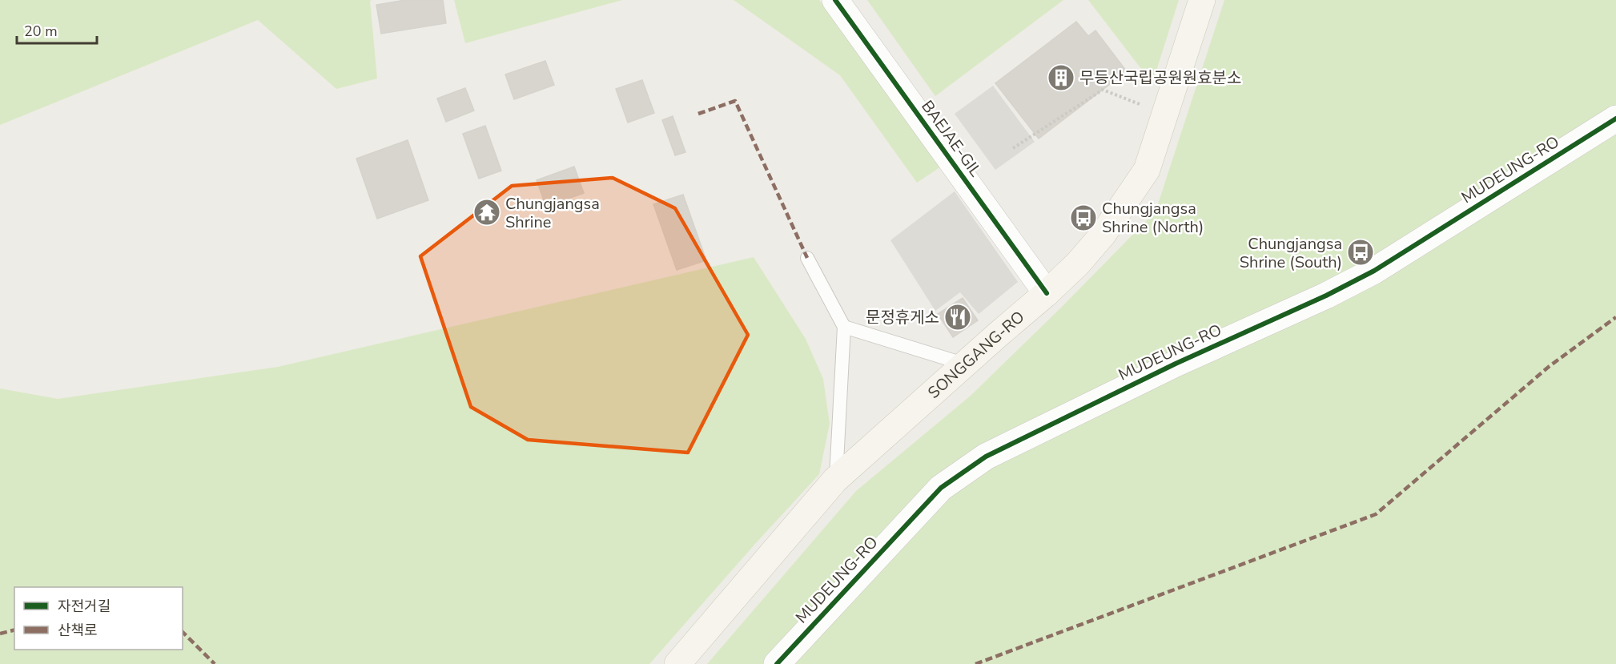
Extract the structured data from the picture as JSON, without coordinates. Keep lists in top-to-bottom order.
{
  "streets": {
    "main road": ["SONGGANG-RO"],
    "street": ["BAEJAE-GIL", "MUDEUNG-RO"]
  },
  "crossings": [
    ["BAEJAE-GIL", "SONGGANG-RO"]
  ],
  "places": {
    "building": ["무등산국립공원원효분소"],
    "temple": ["Chungjangsa Shrine"],
    "bus stop": ["Chungjangsa Shrine (North)", "Chungjangsa Shrine (South)"],
    "restaurant": ["문정휴게소"]
  },
  "legend": ["자전거길", "산책로"],
  "scale_bar": "20 m"
}
